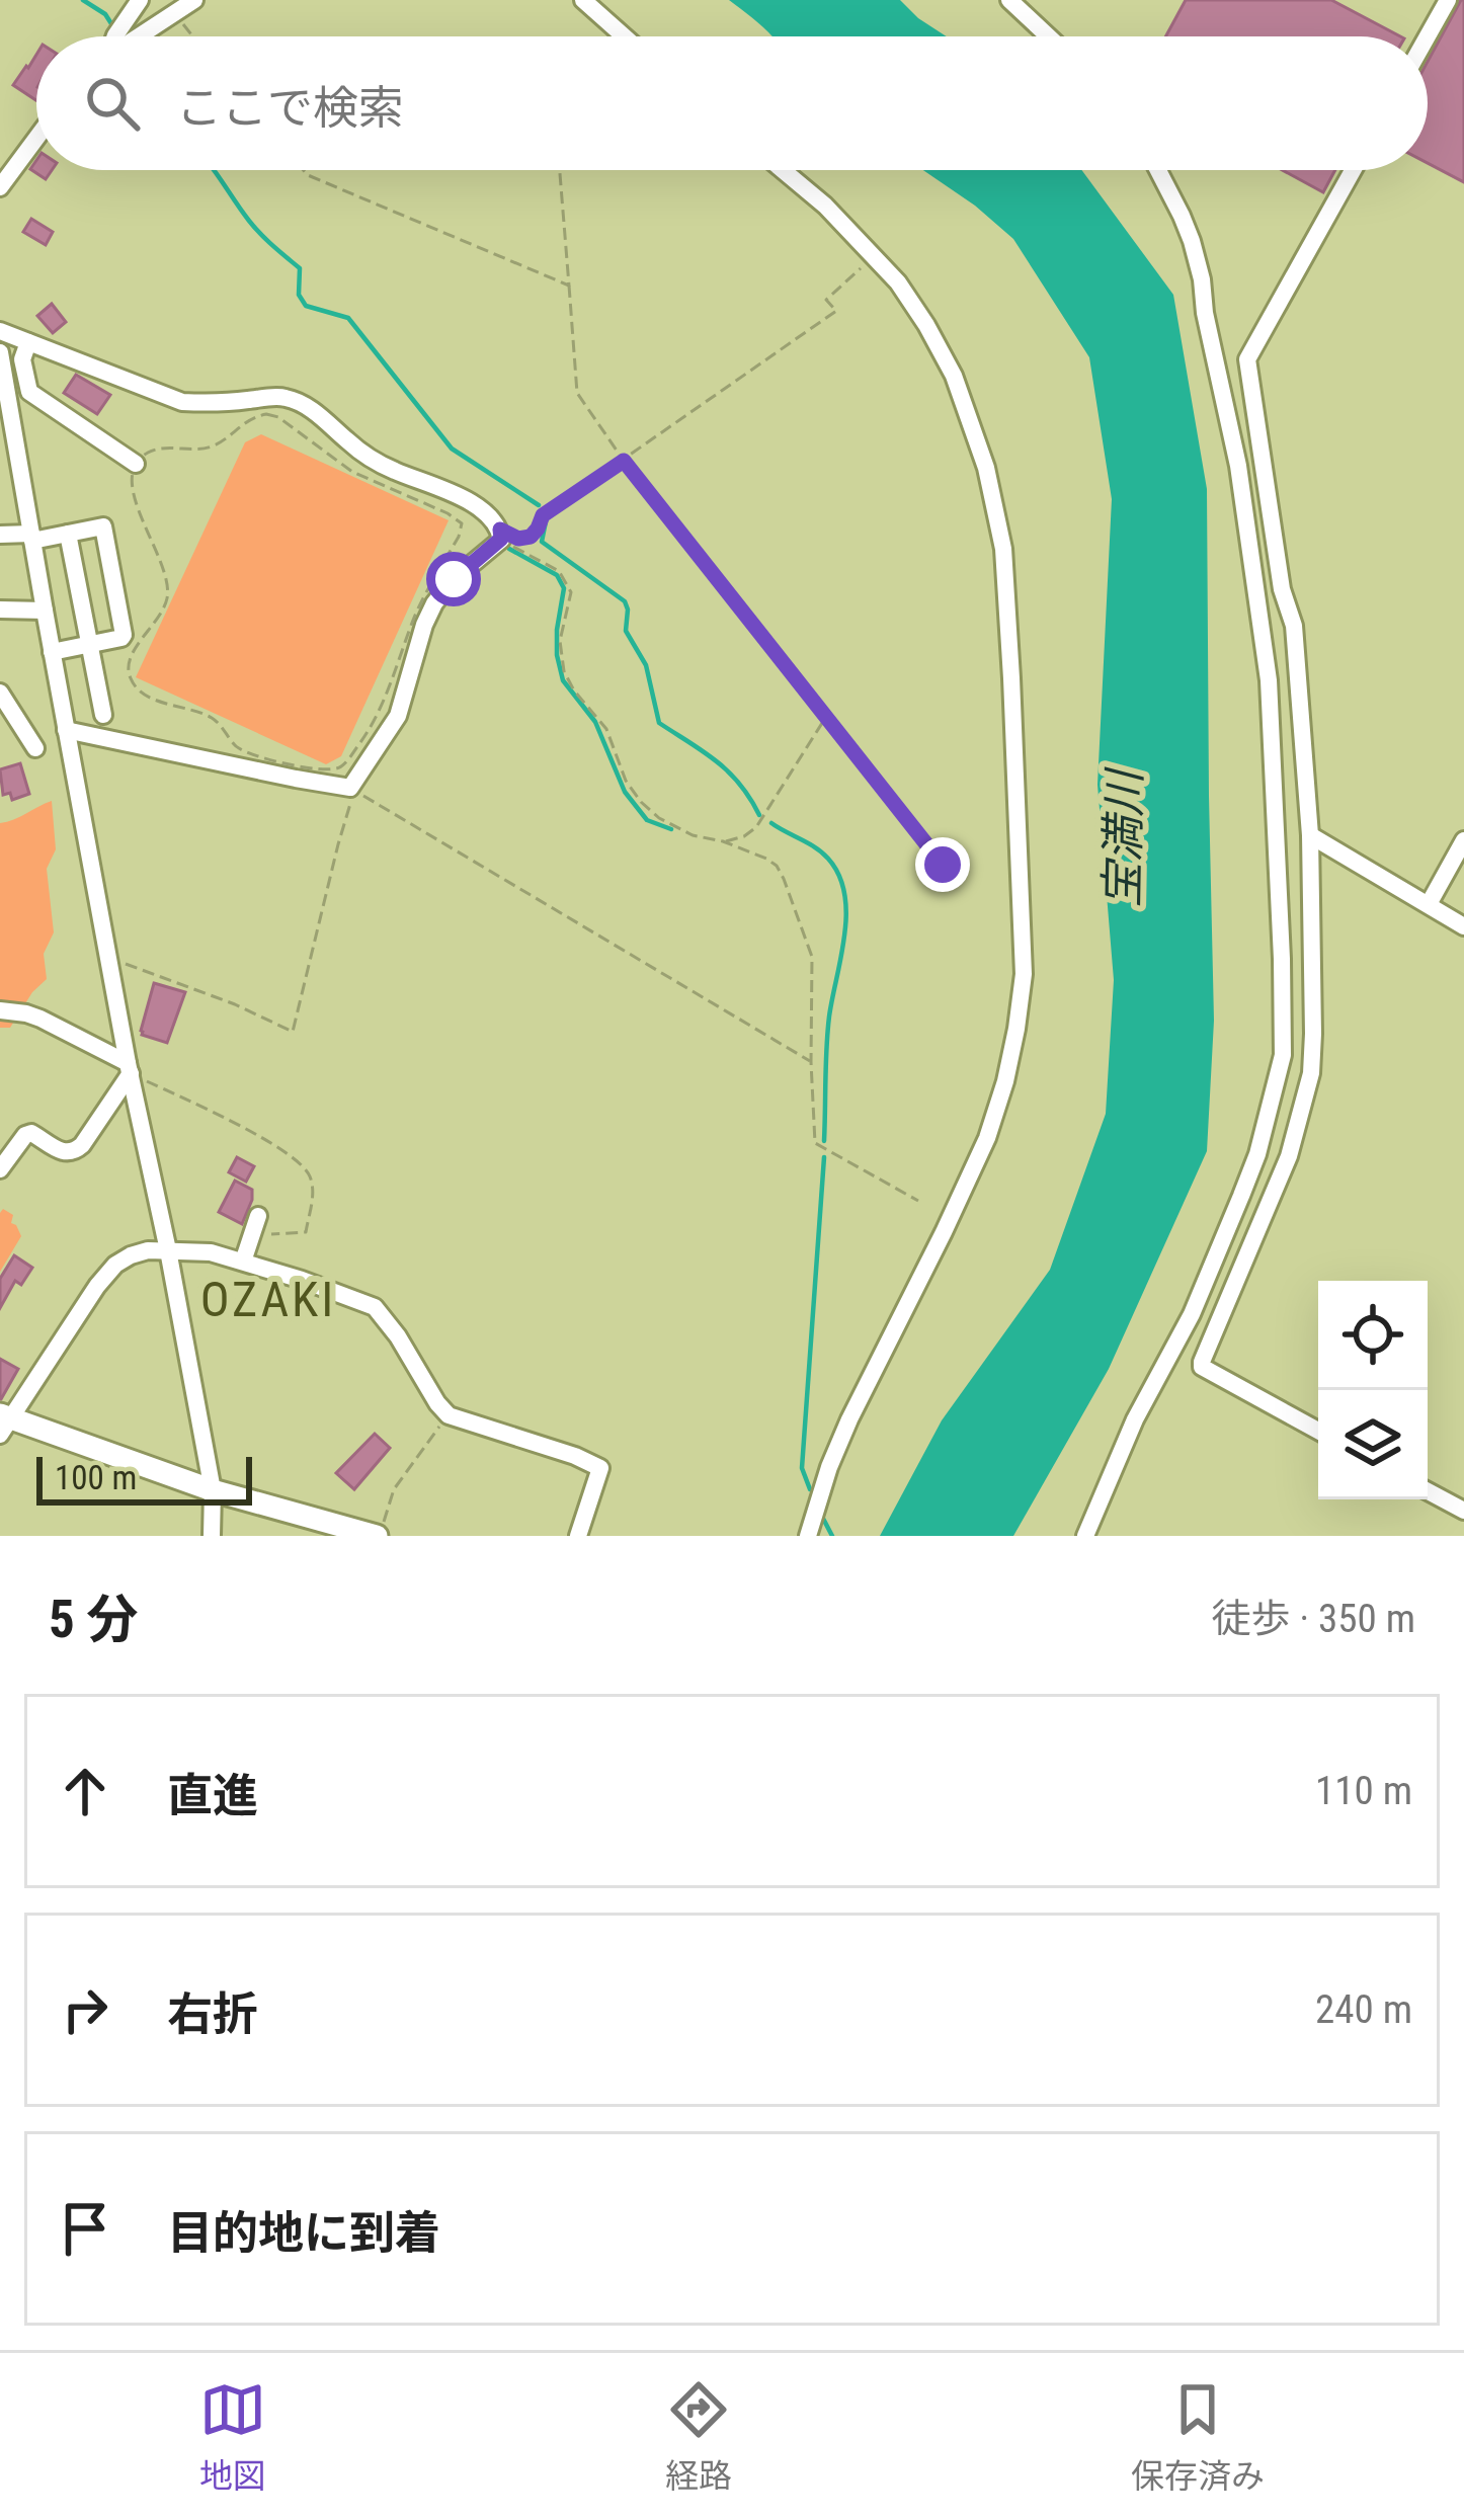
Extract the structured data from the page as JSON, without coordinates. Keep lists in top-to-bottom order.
{
  "districts": ["OZAKI"],
  "water": ["宝満川"],
  "scale_bar": "100 m",
  "page": {
    "search": "ここで検索",
    "scale": "100 m",
    "heading": ["5 分", "徒歩 · 350 m"],
    "list": [
      ["直進", "110 m"],
      ["右折", "240 m"],
      "目的地に到着"
    ],
    "nav": ["地図", "経路", "保存済み"]
  }
}
